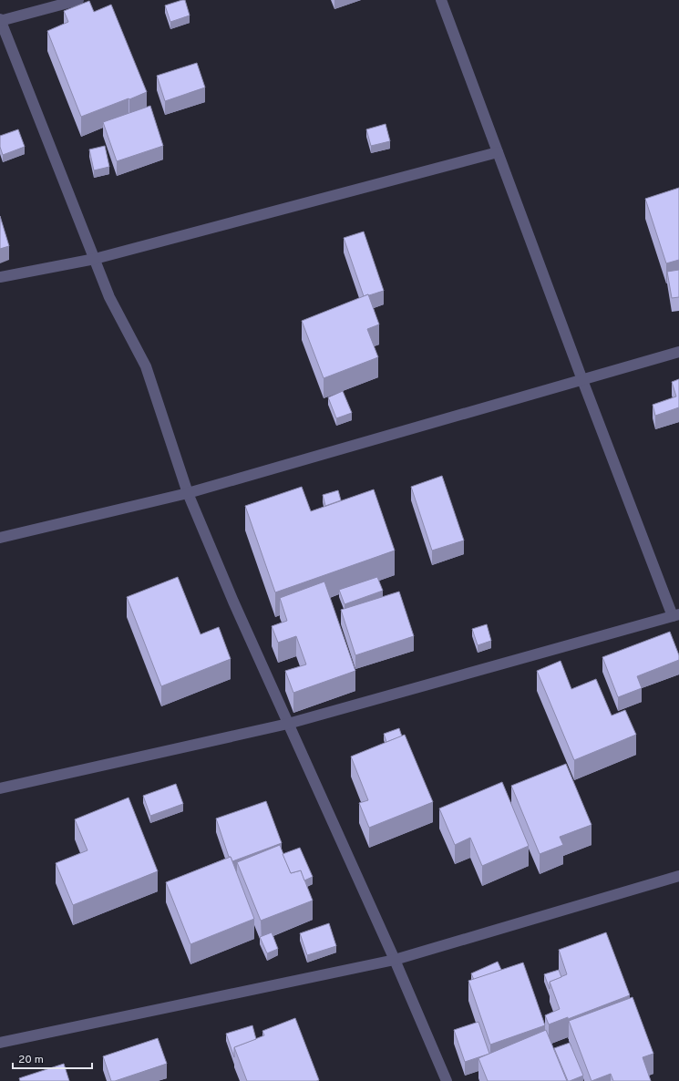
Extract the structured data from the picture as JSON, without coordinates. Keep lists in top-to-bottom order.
{
  "scale_bar": "20 m"
}
